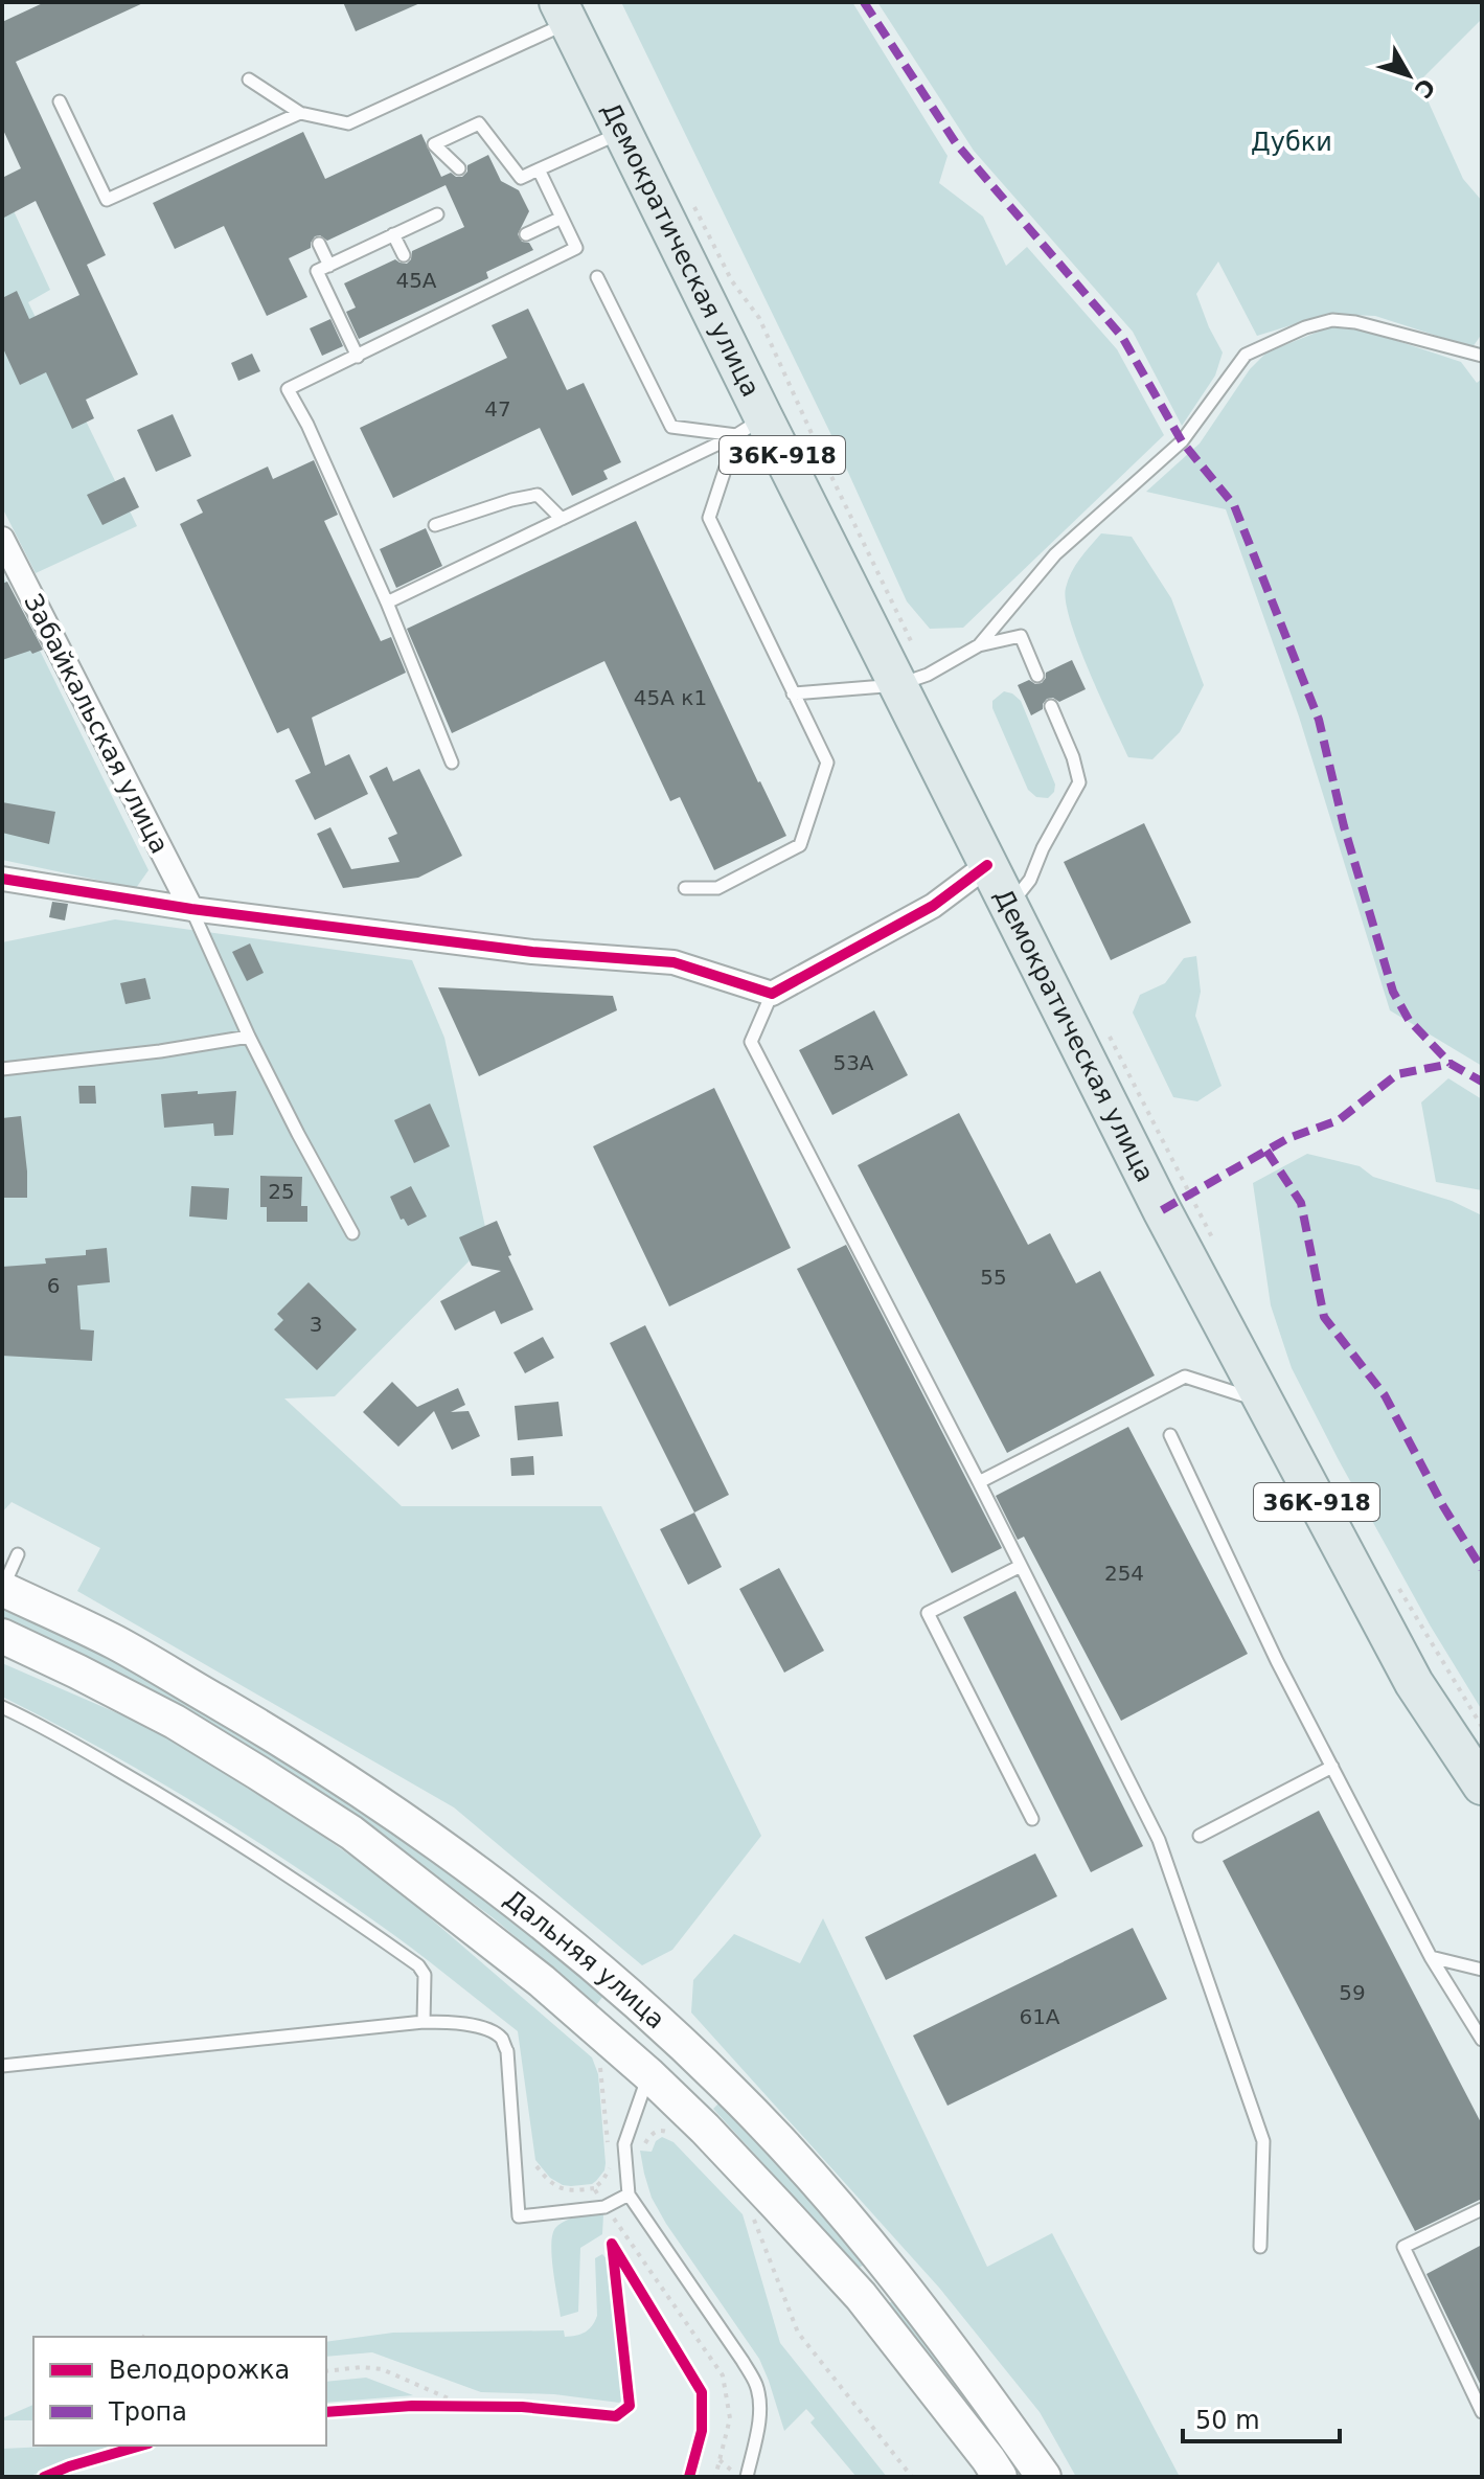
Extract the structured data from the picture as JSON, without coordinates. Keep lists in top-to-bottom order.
{
  "streets": {
    "main road": ["Демократическая улица", "36К-918", "Дальняя улица"],
    "street": ["Забайкальская улица"]
  },
  "parks": ["Дубки"],
  "house_numbers": [
    "45А",
    "47",
    "45А к1",
    "53А",
    "25",
    "55",
    "6",
    "3",
    "254",
    "59",
    "61А"
  ],
  "legend": ["Велодорожка", "Тропа"],
  "scale_bar": "50 m",
  "north": "bottom right"
}
